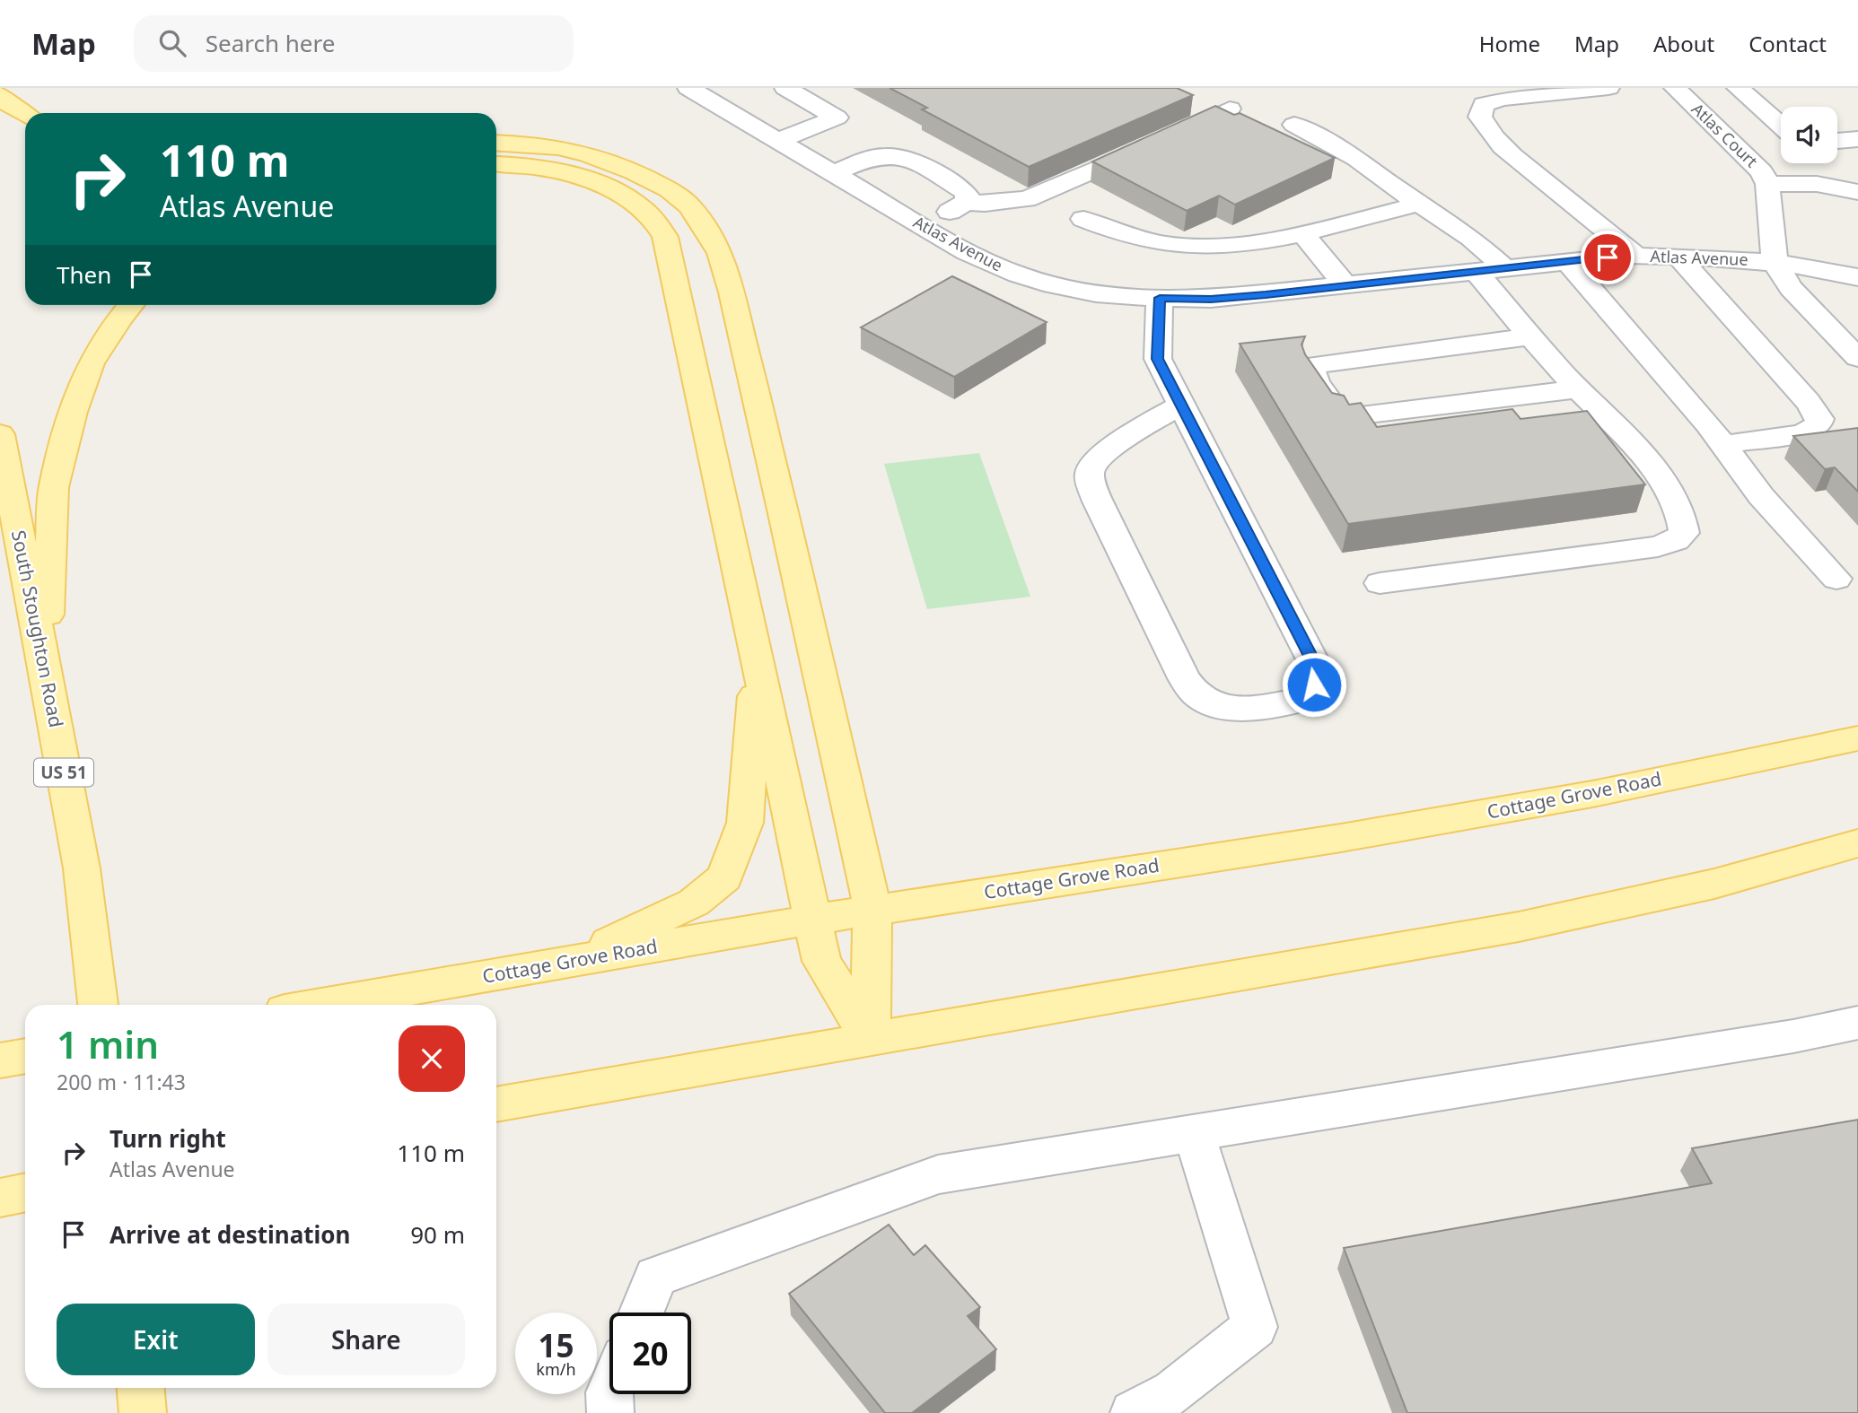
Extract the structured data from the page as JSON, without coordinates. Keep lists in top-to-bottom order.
{
  "streets": {
    "main road": ["South Stoughton Road", "US 51", "Cottage Grove Road"],
    "street": ["Atlas Court", "Atlas Avenue"]
  },
  "crossings": [
    ["Atlas Court", "Atlas Avenue"]
  ],
  "page": {
    "header": "Map",
    "search": "Search here",
    "nav": [
      "Home",
      "Map",
      "About",
      "Contact"
    ],
    "turn": ["110 m", "Atlas Avenue"],
    "then": "Then",
    "heading": ["1 min", "200 m · 11:43"],
    "list": [
      {
        "name": "Turn right",
        "note": "Atlas Avenue",
        "value": "110 m"
      },
      {
        "name": "Arrive at destination",
        "value": "90 m"
      }
    ],
    "buttons": ["Exit", "Share"],
    "speed": "15 km/h",
    "limit": "20"
  }
}
